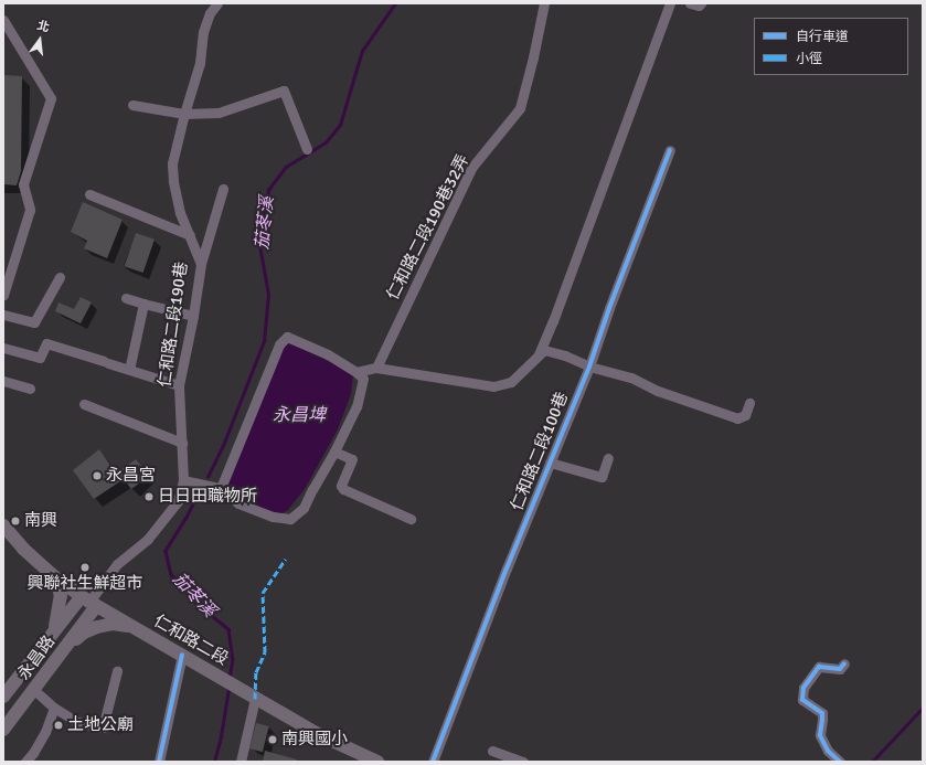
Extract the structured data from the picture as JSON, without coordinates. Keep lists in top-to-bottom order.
{
  "streets": {
    "main road": ["仁和路二段", "永昌路"],
    "street": ["仁和路二段190巷32弄", "仁和路二段190巷", "仁和路二段100巷"]
  },
  "crossings": [
    ["仁和路二段190巷", "仁和路二段"],
    ["仁和路二段190巷", "永昌路"],
    ["仁和路二段", "永昌路"]
  ],
  "water": ["茄苳溪", "永昌埤"],
  "places": [
    "永昌宮",
    "日日田職物所",
    "南興",
    "興聯社生鮮超市",
    "土地公廟",
    "南興國小"
  ],
  "legend": ["自行車道", "小徑"],
  "north": "top"
}
